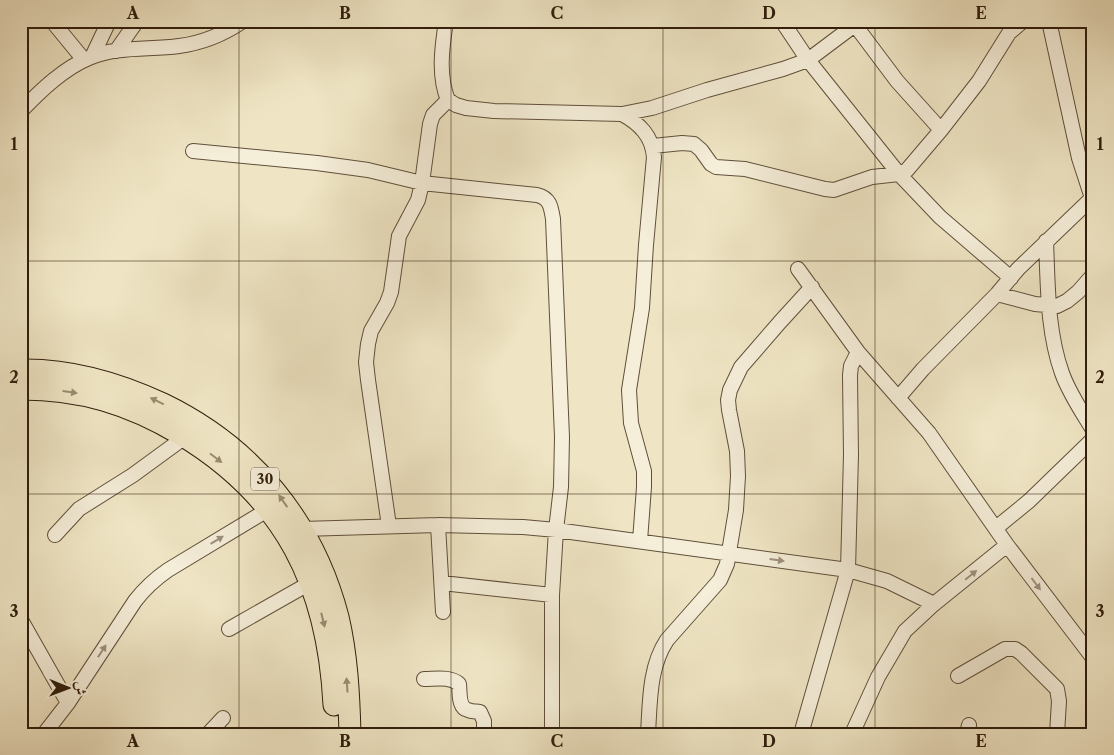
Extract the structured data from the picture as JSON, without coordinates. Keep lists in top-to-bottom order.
{
  "streets": {
    "main road": ["30"]
  },
  "north": "right",
  "grid": {
    "columns": [
      "A",
      "B",
      "C",
      "D",
      "E"
    ],
    "rows": ["1", "2", "3"]
  }
}
